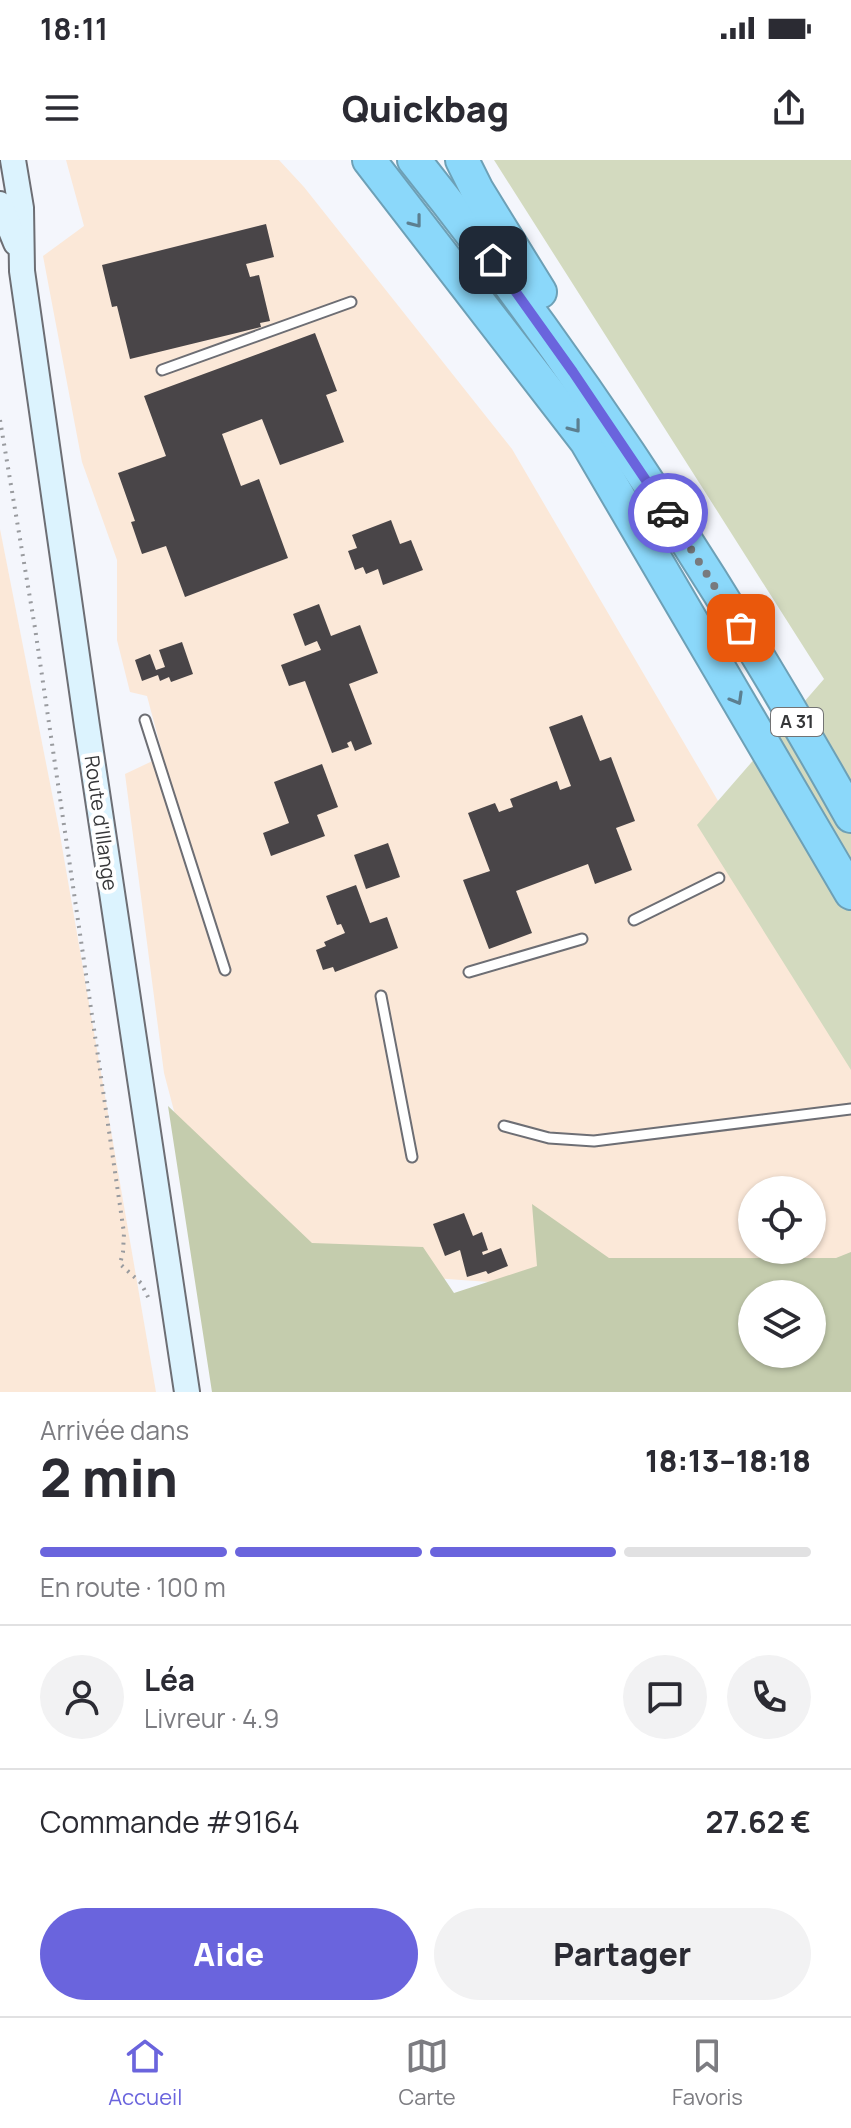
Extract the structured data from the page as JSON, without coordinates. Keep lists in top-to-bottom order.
{
  "streets": {
    "highway": ["A 31"],
    "main road": ["Route d'Illange"]
  },
  "page": {
    "status": "18:11",
    "header": "Quickbag",
    "heading": ["2 min", "Arrivée dans", "18:13–18:18"],
    "panel": [
      "Léa",
      "Livreur · 4.9",
      "Commande #9164",
      "27.62 €"
    ],
    "bar": "En route · 100 m",
    "buttons": ["Aide", "Partager"],
    "tabs": ["Accueil", "Carte", "Favoris"]
  }
}
